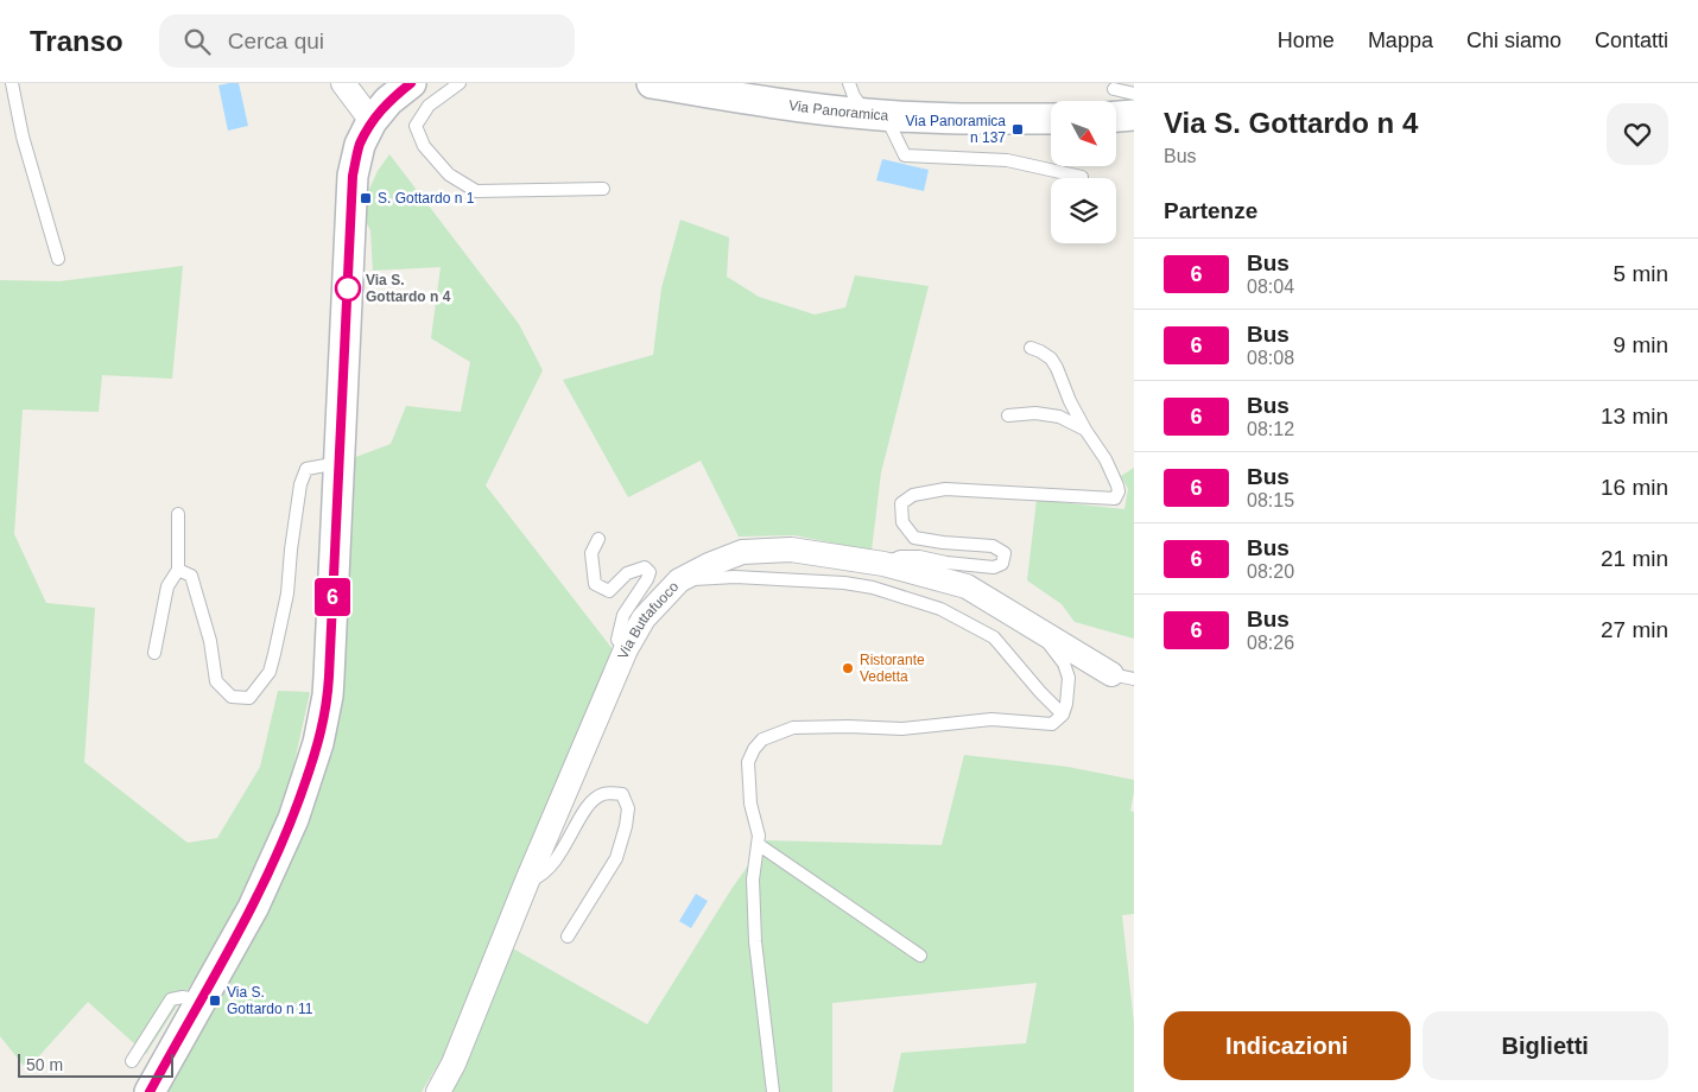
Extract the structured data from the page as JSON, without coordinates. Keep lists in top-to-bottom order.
{
  "streets": {
    "street": ["Via Panoramica", "Via Buttafuoco"]
  },
  "places": {
    "transit": ["Via Panoramica n 137", "S. Gottardo n 1", "Via S. Gottardo n 11"],
    "other": ["Via S. Gottardo n 4", "Ristorante Vedetta"]
  },
  "lines": ["bus line 6"],
  "scale_bar": "50 m",
  "north": "bottom right",
  "page": {
    "header": "Transo",
    "search": "Cerca qui",
    "nav": [
      "Home",
      "Mappa",
      "Chi siamo",
      "Contatti"
    ],
    "on_map": "6",
    "heading": [
      ["Via S. Gottardo n 4", "Bus"],
      "Partenze"
    ],
    "list": [
      {
        "mark": "6",
        "name": "Bus",
        "note": "08:04",
        "value": "5 min"
      },
      {
        "mark": "6",
        "name": "Bus",
        "note": "08:08",
        "value": "9 min"
      },
      {
        "mark": "6",
        "name": "Bus",
        "note": "08:12",
        "value": "13 min"
      },
      {
        "mark": "6",
        "name": "Bus",
        "note": "08:15",
        "value": "16 min"
      },
      {
        "mark": "6",
        "name": "Bus",
        "note": "08:20",
        "value": "21 min"
      },
      {
        "mark": "6",
        "name": "Bus",
        "note": "08:26",
        "value": "27 min"
      }
    ],
    "buttons": ["Indicazioni", "Biglietti"],
    "scale": "50 m"
  }
}
